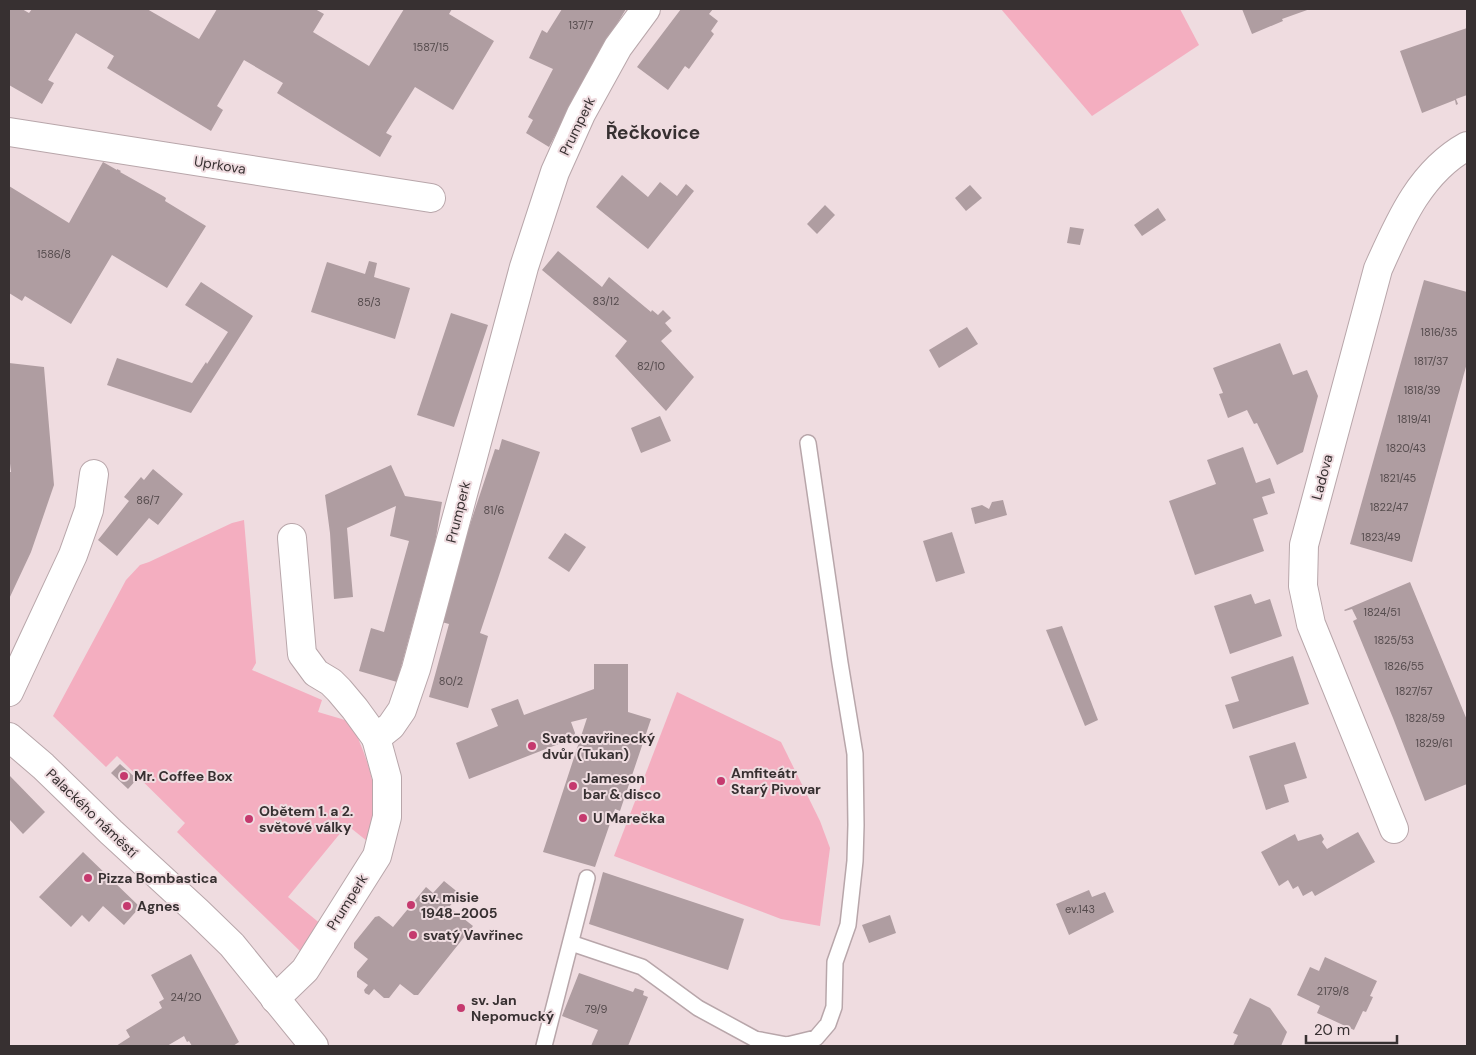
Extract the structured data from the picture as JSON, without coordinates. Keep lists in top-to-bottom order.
{
  "streets": {
    "street": [
      "Prumperk",
      "Uprkova",
      "Ladova",
      "Palackého náměstí"
    ]
  },
  "crossings": [
    ["Prumperk", "Palackého náměstí"]
  ],
  "districts": ["Řečkovice"],
  "places": [
    "Svatovavřinecký dvůr (Tukan)",
    "Mr. Coffee Box",
    "Amfiteátr Starý Pivovar",
    "Jameson bar & disco",
    "U Marečka",
    "Obětem 1. a 2. světové války",
    "Pizza Bombastica",
    "sv. misie 1948-2005",
    "Agnes",
    "svatý Vavřinec",
    "sv. Jan Nepomucký"
  ],
  "house_numbers": [
    "137/7",
    "1587/15",
    "1586/8",
    "83/12",
    "85/3",
    "1816/35",
    "1817/37",
    "82/10",
    "1818/39",
    "1819/41",
    "1820/43",
    "1821/45",
    "86/7",
    "1822/47",
    "81/6",
    "1823/49",
    "1824/51",
    "1825/53",
    "1826/55",
    "80/2",
    "1827/57",
    "1828/59",
    "1829/61",
    "ev.143",
    "2179/8",
    "24/20",
    "79/9"
  ],
  "scale_bar": "20 m"
}
